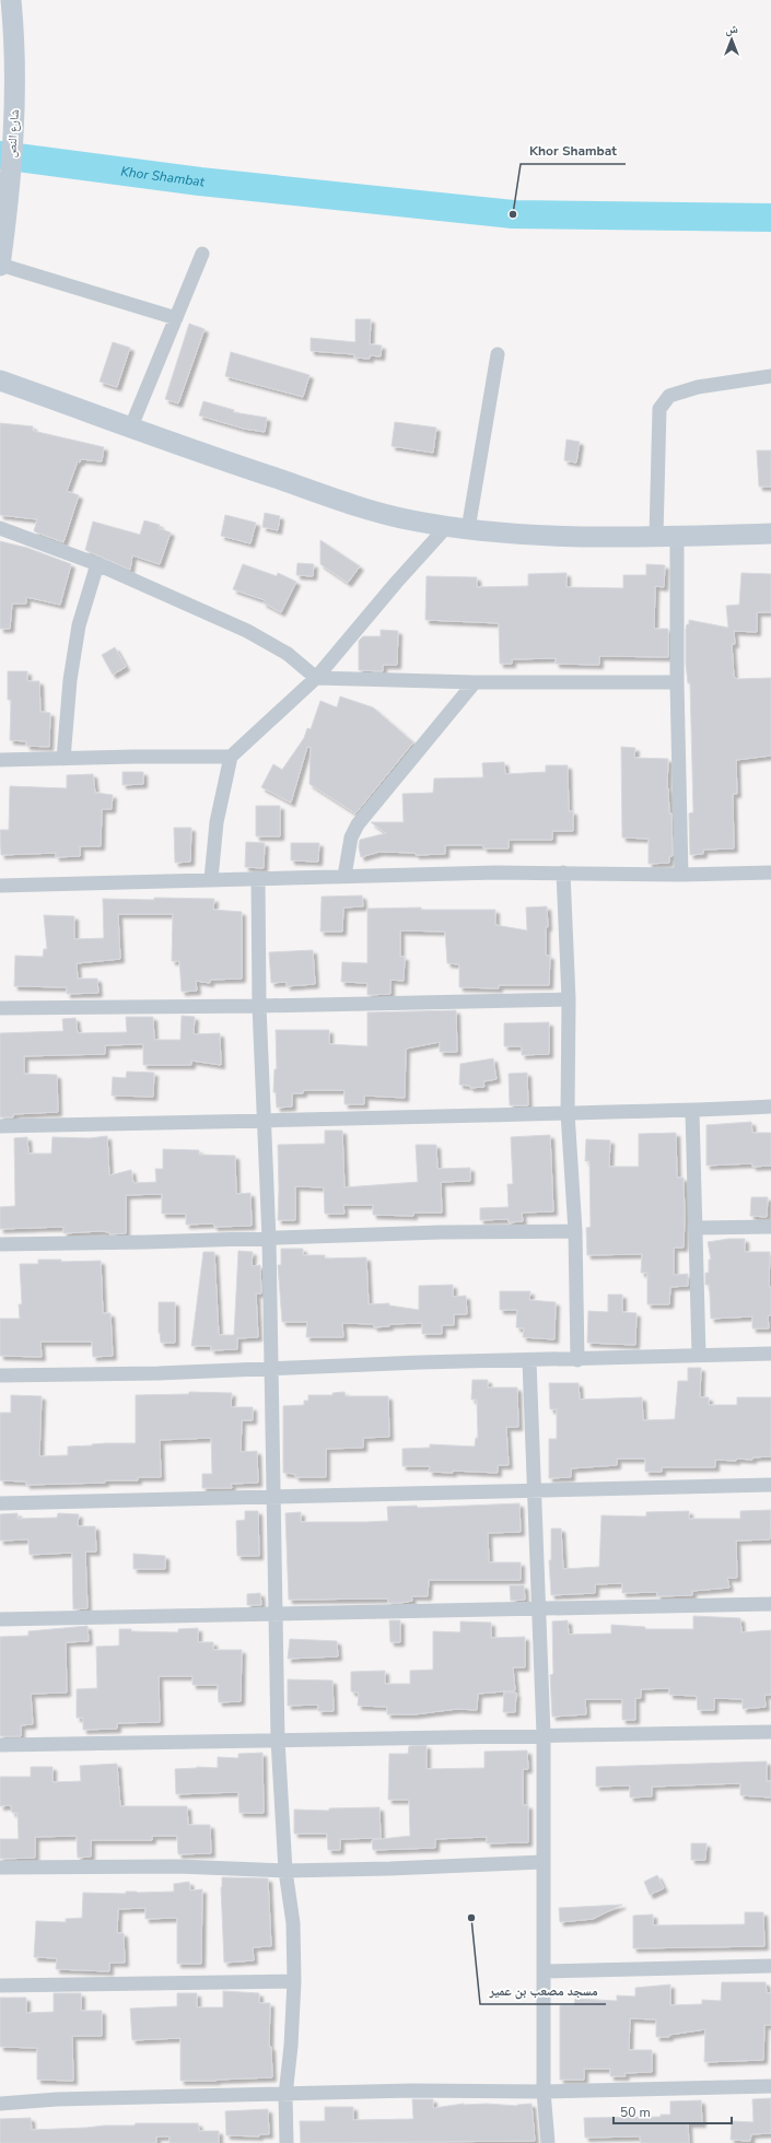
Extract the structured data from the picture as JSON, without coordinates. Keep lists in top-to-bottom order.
{
  "streets": {
    "street": ["شارع النص"]
  },
  "water": ["Khor Shambat"],
  "places": ["Khor Shambat", "مسجد مصعب بن عمير"],
  "scale_bar": "50 m",
  "north": "top"
}
